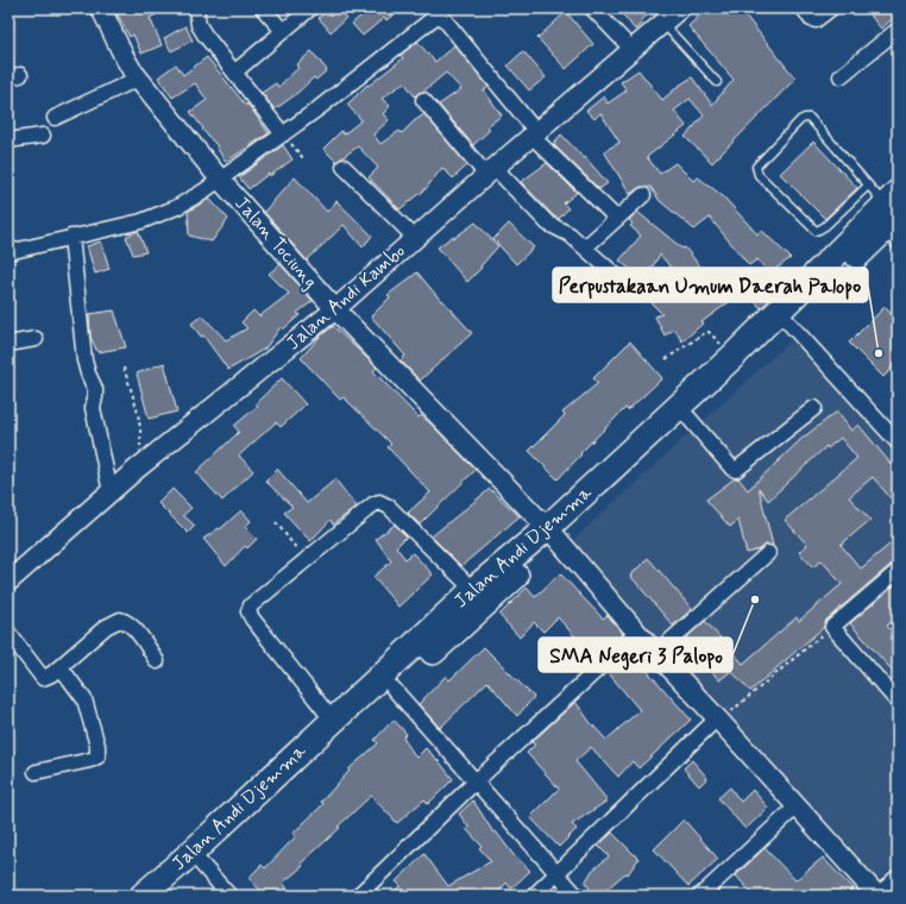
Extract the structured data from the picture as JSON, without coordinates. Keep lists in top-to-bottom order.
{
  "streets": {
    "highway": ["Jalan Andi Djemma"],
    "street": ["Jalan Tociung", "Jalan Andi Kambo"]
  },
  "crossings": [
    ["Jalan Tociung", "Jalan Andi Kambo"],
    ["Jalan Tociung", "Jalan Andi Djemma"]
  ],
  "places": ["Perpustakaan Umum Daerah Palopo", "SMA Negeri 3 Palopo"]
}
